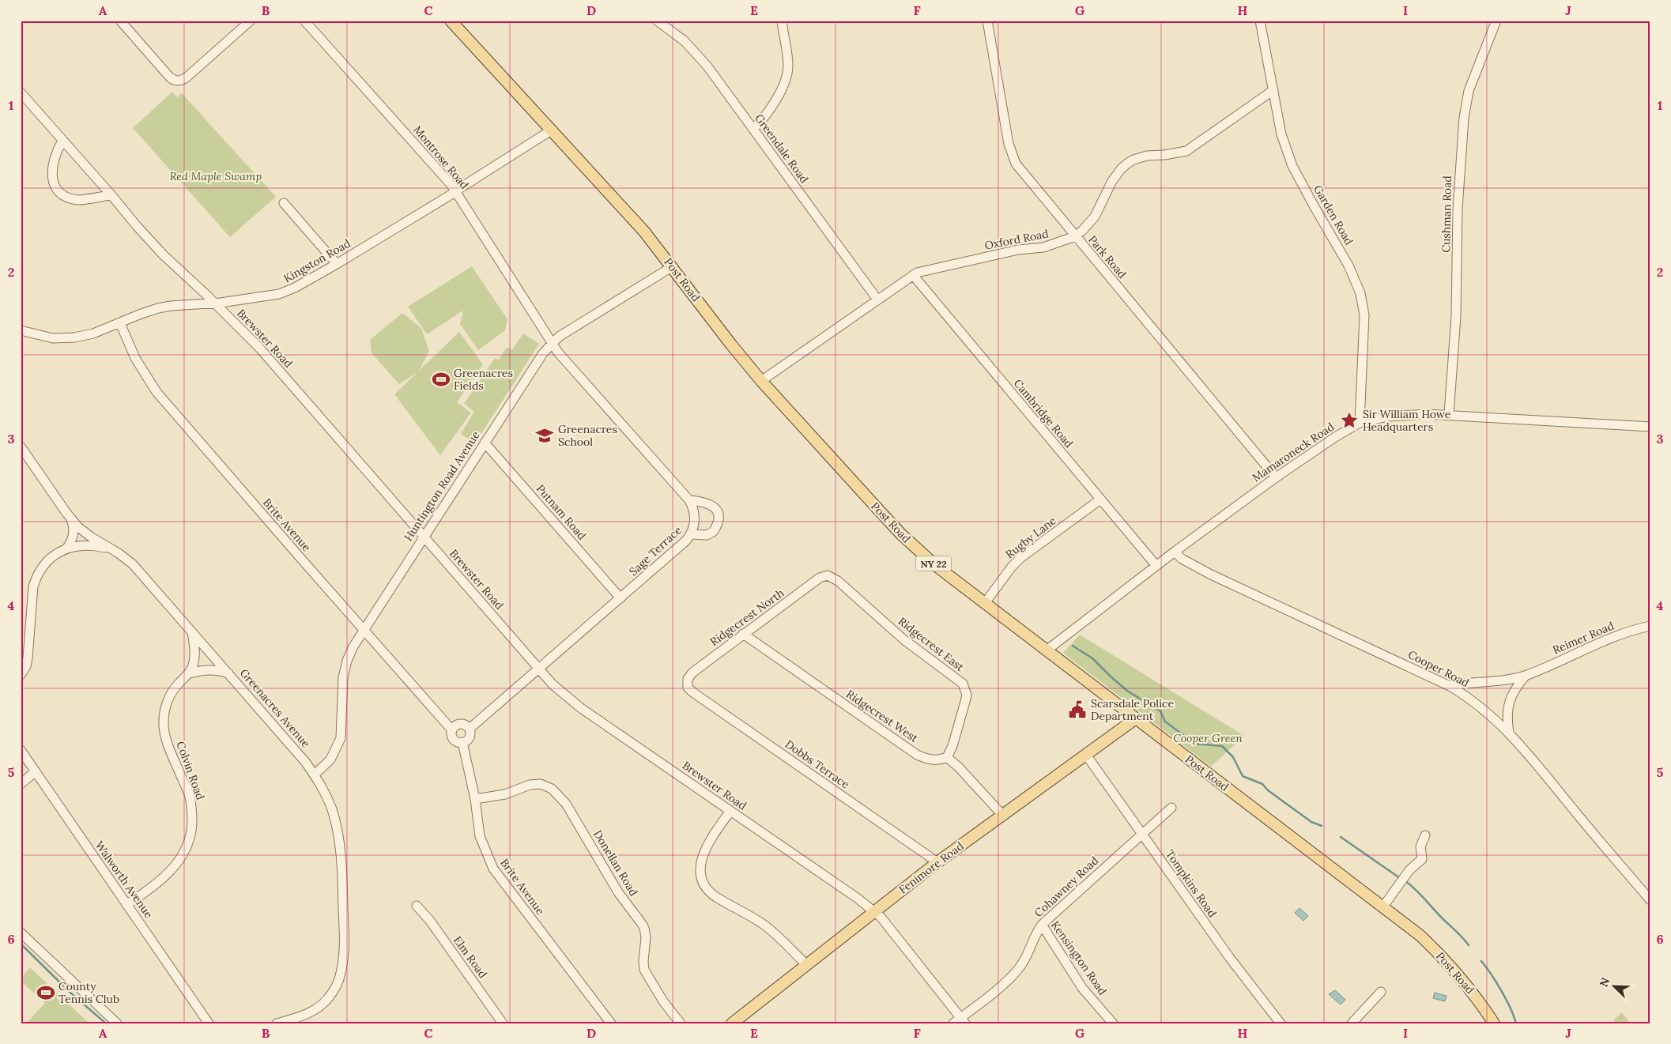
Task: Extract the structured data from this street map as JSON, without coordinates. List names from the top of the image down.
{
  "streets": {
    "main road": ["Post Road", "NY 22", "Fenimore Road"],
    "street": [
      "Greendale Road",
      "Montrose Road",
      "Cushman Road",
      "Garden Road",
      "Oxford Road",
      "Park Road",
      "Kingston Road",
      "Brewster Road",
      "Cambridge Road",
      "Mamaroneck Road",
      "Huntington Road Avenue",
      "Putnam Road",
      "Brite Avenue",
      "Rugby Lane",
      "Sage Terrace",
      "Ridgecrest North",
      "Reimer Road",
      "Ridgecrest East",
      "Cooper Road",
      "Greenacres Avenue",
      "Ridgecrest West",
      "Dobbs Terrace",
      "Colvin Road",
      "Donellan Road",
      "Walworth Avenue",
      "Tompkins Road",
      "Cohawney Road",
      "Elm Road",
      "Kensington Road"
    ]
  },
  "crossings": [
    ["Greendale Road", "Oxford Road"],
    ["Montrose Road", "Kingston Road"],
    ["Montrose Road", "Huntington Road Avenue"],
    ["Montrose Road", "Sage Terrace"],
    ["Cushman Road", "Mamaroneck Road"],
    ["Garden Road", "Oxford Road"],
    ["Garden Road", "Mamaroneck Road"],
    ["Oxford Road", "Park Road"],
    ["Oxford Road", "Post Road"],
    ["Oxford Road", "Cambridge Road"],
    ["Park Road", "Mamaroneck Road"],
    ["Kingston Road", "Post Road"],
    ["Kingston Road", "Brewster Road"],
    ["Kingston Road", "Brite Avenue"],
    ["Post Road", "Mamaroneck Road"],
    ["Post Road", "Huntington Road Avenue"],
    ["Post Road", "Rugby Lane"],
    ["Post Road", "Fenimore Road"],
    ["Brewster Road", "Huntington Road Avenue"],
    ["Brewster Road", "Sage Terrace"],
    ["Brewster Road", "Fenimore Road"],
    ["Brewster Road", "Cohawney Road"],
    ["Cambridge Road", "Mamaroneck Road"],
    ["Cambridge Road", "Rugby Lane"],
    ["Mamaroneck Road", "Cooper Road"],
    ["Huntington Road Avenue", "Putnam Road"],
    ["Huntington Road Avenue", "Brite Avenue"],
    ["Huntington Road Avenue", "Sage Terrace"],
    ["Huntington Road Avenue", "Greenacres Avenue"],
    ["Putnam Road", "Sage Terrace"],
    ["Brite Avenue", "Sage Terrace"],
    ["Brite Avenue", "Donellan Road"],
    ["Ridgecrest North", "Ridgecrest East"],
    ["Ridgecrest North", "Ridgecrest West"],
    ["Ridgecrest North", "Dobbs Terrace"],
    ["Reimer Road", "Cooper Road"],
    ["Ridgecrest East", "Ridgecrest West"],
    ["Greenacres Avenue", "Colvin Road"],
    ["Dobbs Terrace", "Fenimore Road"],
    ["Colvin Road", "Walworth Avenue"],
    ["Fenimore Road", "Tompkins Road"],
    ["Tompkins Road", "Cohawney Road"],
    ["Cohawney Road", "Kensington Road"]
  ],
  "parks": ["Red Maple Swamp", "Cooper Green"],
  "places": {
    "sports": ["Greenacres Fields", "County Tennis Club"],
    "place": ["Sir William Howe Headquarters"],
    "school or university": ["Greenacres School"],
    "public building": ["Scarsdale Police Department"]
  },
  "north": "top left",
  "grid": {
    "columns": [
      "A",
      "B",
      "C",
      "D",
      "E",
      "F",
      "G",
      "H",
      "I",
      "J"
    ],
    "rows": [
      "1",
      "2",
      "3",
      "4",
      "5",
      "6"
    ]
  }
}
